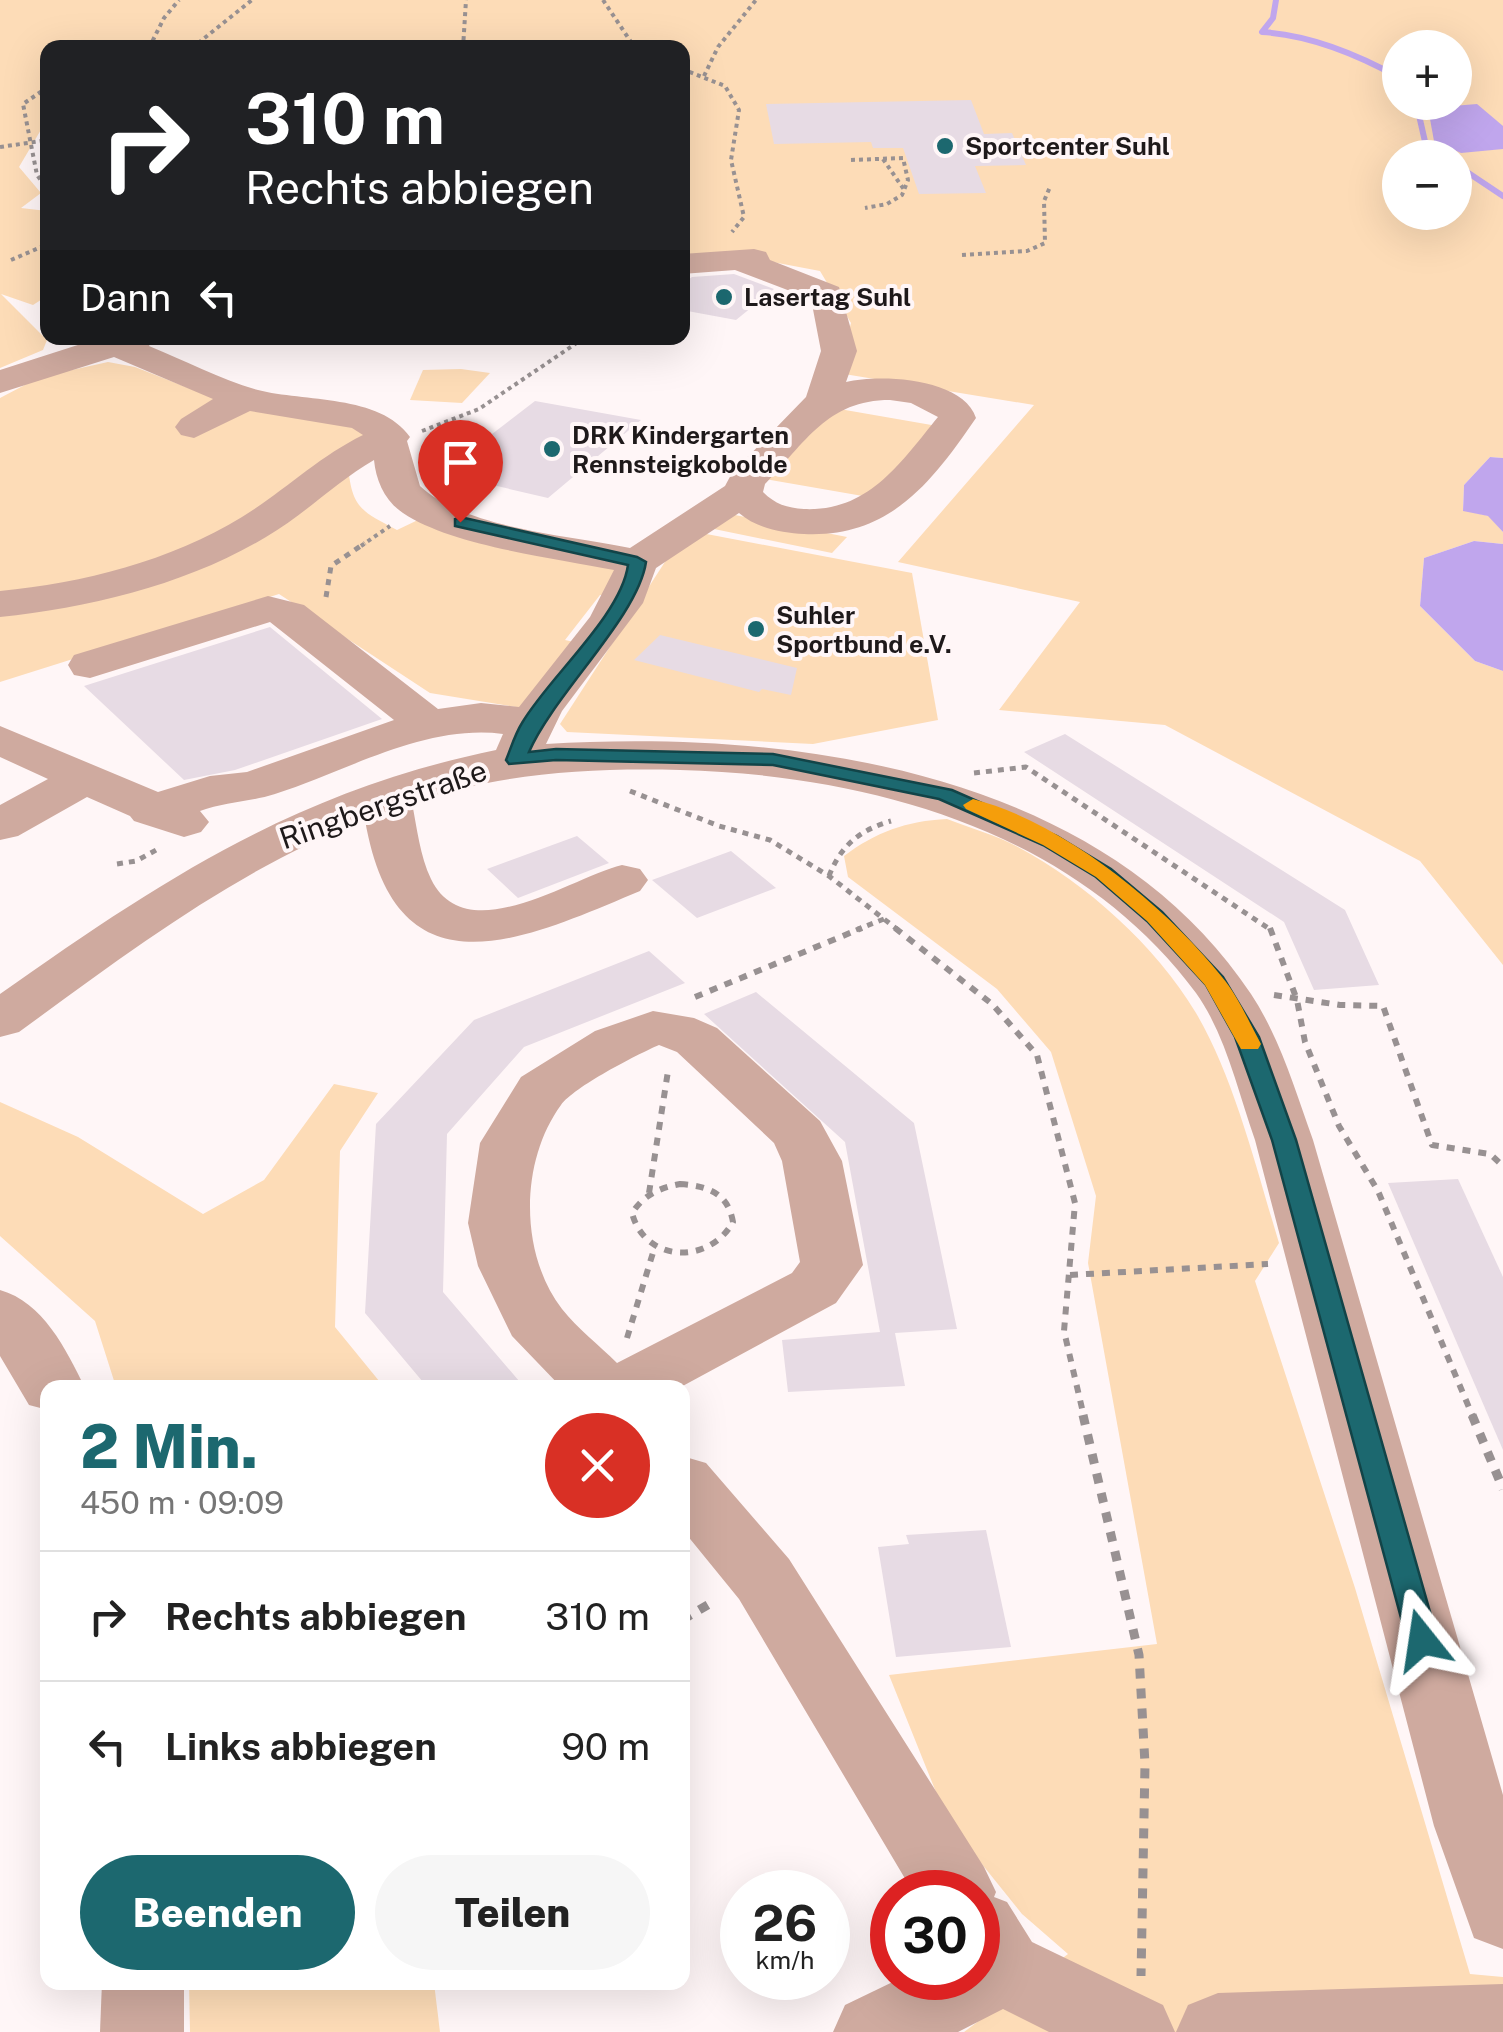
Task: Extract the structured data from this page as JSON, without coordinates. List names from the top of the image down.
{
  "streets": {
    "street": ["Ringbergstraße"]
  },
  "places": [
    "Sportcenter Suhl",
    "Lasertag Suhl",
    "DRK Kindergarten Rennsteigkobolde",
    "Suhler Sportbund e.V."
  ],
  "page": {
    "map_buttons": ["+", "−"],
    "turn": ["310 m", "Rechts abbiegen"],
    "then": "Dann",
    "heading": ["2 Min.", "450 m · 09:09"],
    "list": [
      {
        "name": "Rechts abbiegen",
        "value": "310 m"
      },
      {
        "name": "Links abbiegen",
        "value": "90 m"
      }
    ],
    "buttons": ["Beenden", "Teilen"],
    "speed": "26 km/h",
    "limit": "30"
  }
}
